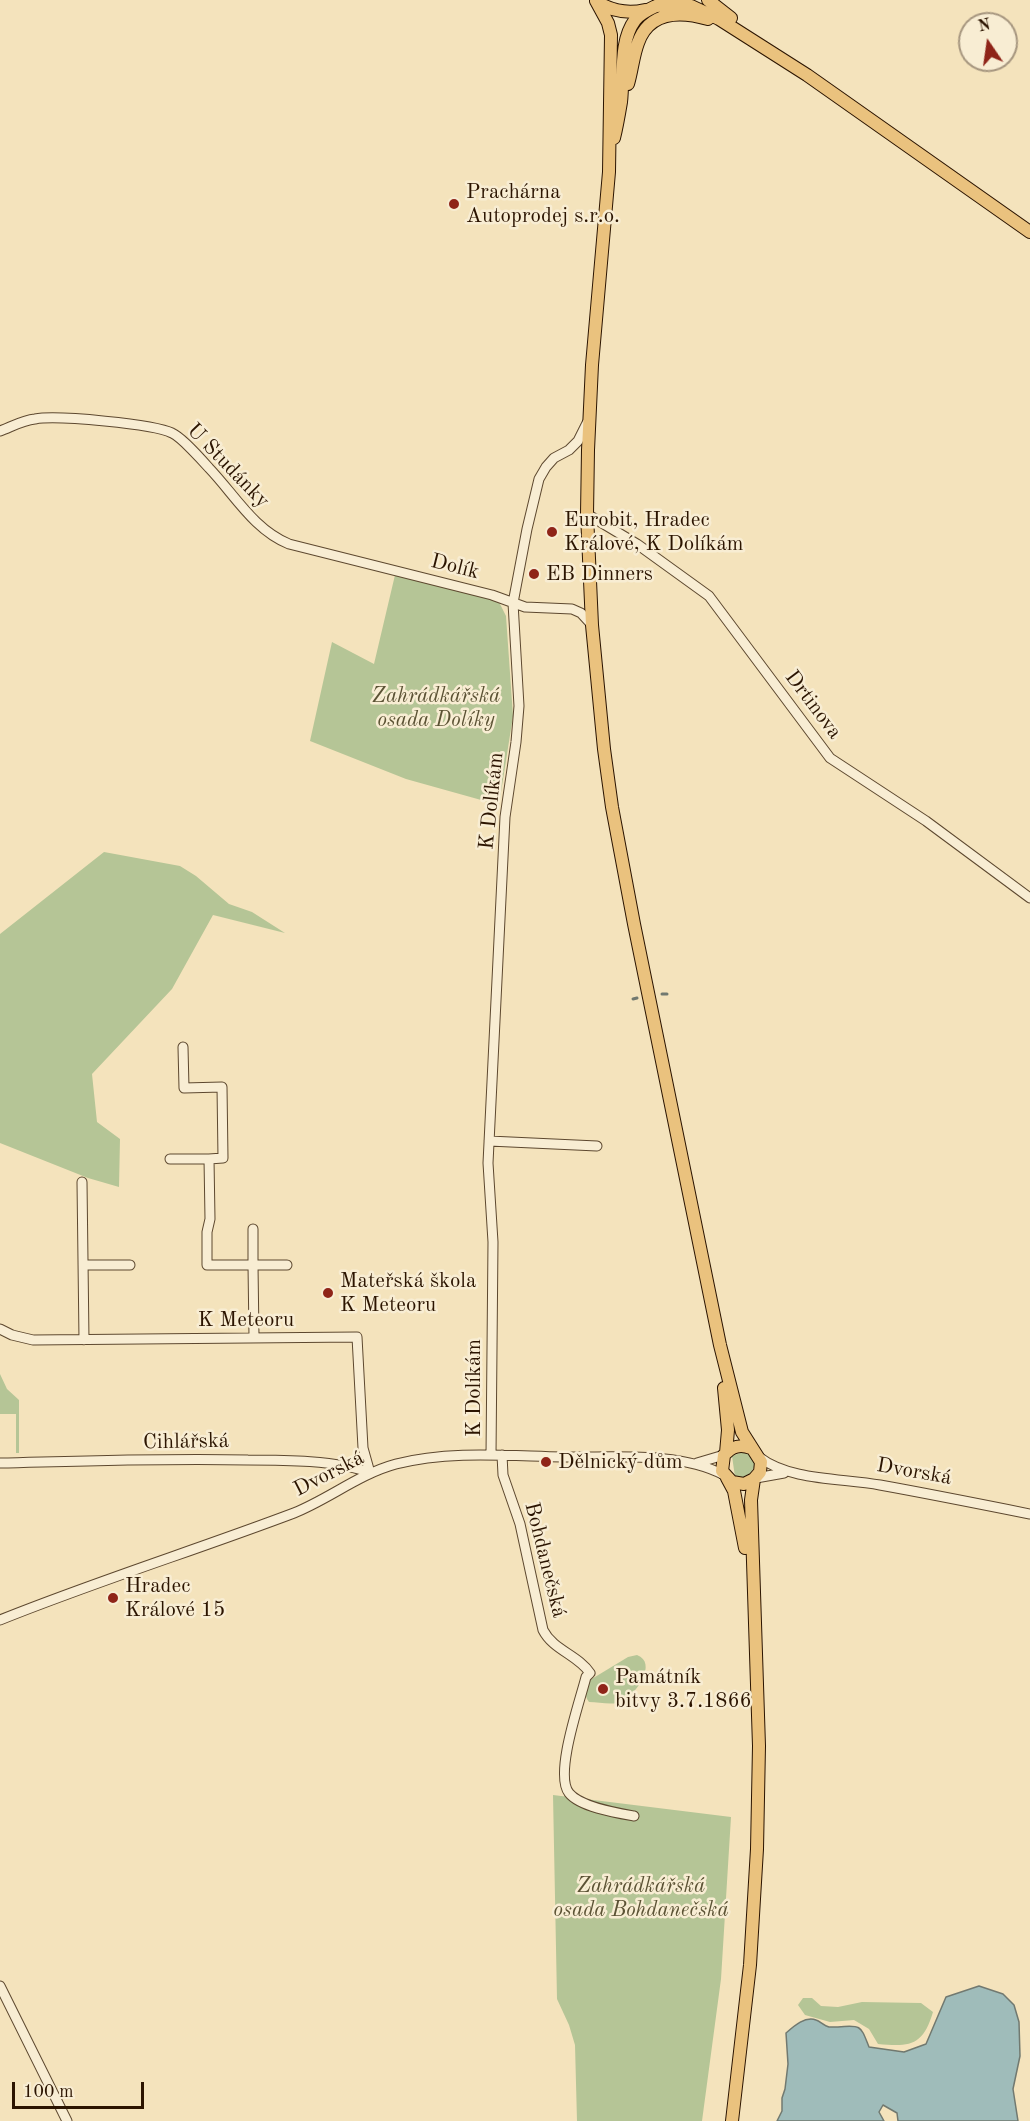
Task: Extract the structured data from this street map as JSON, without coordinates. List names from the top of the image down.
{
  "streets": {
    "main road": ["Dvorská"],
    "street": [
      "U Studánky",
      "Dolík",
      "Drtinova",
      "K Dolíkám",
      "K Meteoru",
      "Cihlářská",
      "Bohdanečská"
    ]
  },
  "crossings": [
    ["U Studánky", "Dolík"],
    ["Dolík", "K Dolíkám"],
    ["K Dolíkám", "Dvorská"],
    ["K Meteoru", "Cihlářská"],
    ["K Meteoru", "Dvorská"],
    ["Cihlářská", "Dvorská"],
    ["Dvorská", "Bohdanečská"]
  ],
  "parks": ["Zahrádkářská osada Dolíky", "Zahrádkářská osada Bohdanečská"],
  "places": [
    "Prachárna Autoprodej s.r.o.",
    "Eurobit, Hradec Králové, K Dolíkám",
    "EB Dinners",
    "Mateřská škola K Meteoru",
    "Dělnický dům",
    "Hradec Králové 15",
    "Památník bitvy 3.7.1866"
  ],
  "scale_bar": "100 m",
  "north": "top"
}
